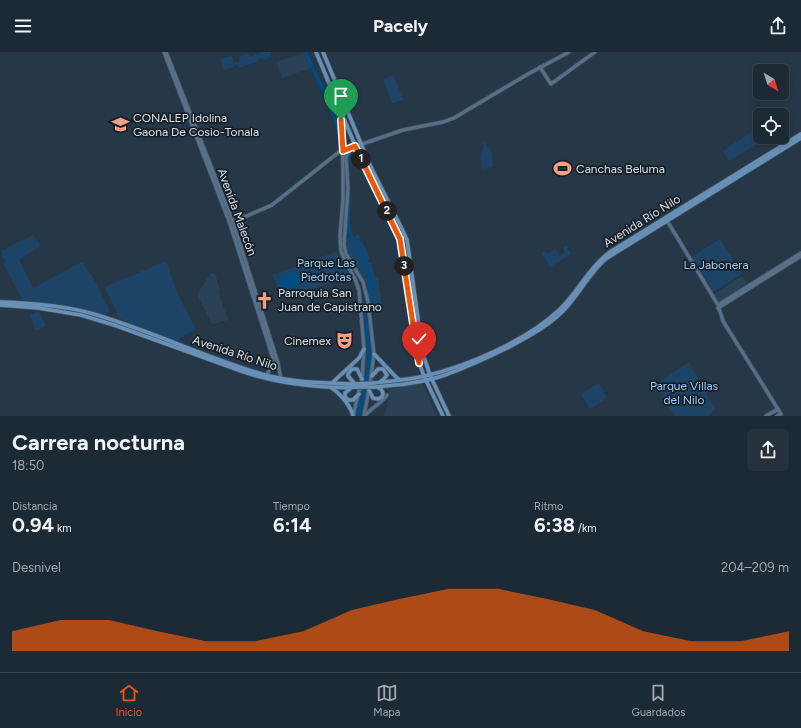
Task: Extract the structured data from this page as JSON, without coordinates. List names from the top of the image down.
{
  "streets": {
    "main road": ["Avenida Río Nilo"],
    "street": ["Avenida Malecón"]
  },
  "crossings": [
    ["Avenida Malecón", "Avenida Río Nilo"]
  ],
  "parks": ["Parque Las Piedrotas", "La Jabonera", "Parque Villas del Nilo"],
  "places": {
    "school or university": ["CONALEP Idolina Gaona De Cosio-Tonala"],
    "sports": ["Canchas Beluma"],
    "church": ["Parroquia San Juan de Capistrano"],
    "theatre": ["Cinemex"]
  },
  "north": "bottom right",
  "page": {
    "header": "Pacely",
    "pins": ["1", "2", "3"],
    "heading": ["Carrera nocturna", "18:50"],
    "stats": [
      ["Distancia", "0.94 km"],
      ["Tiempo", "6:14"],
      ["Ritmo", "6:38 /km"]
    ],
    "chart": ["Desnivel", "204–209 m"],
    "tabs": ["Inicio", "Mapa", "Guardados"]
  }
}
